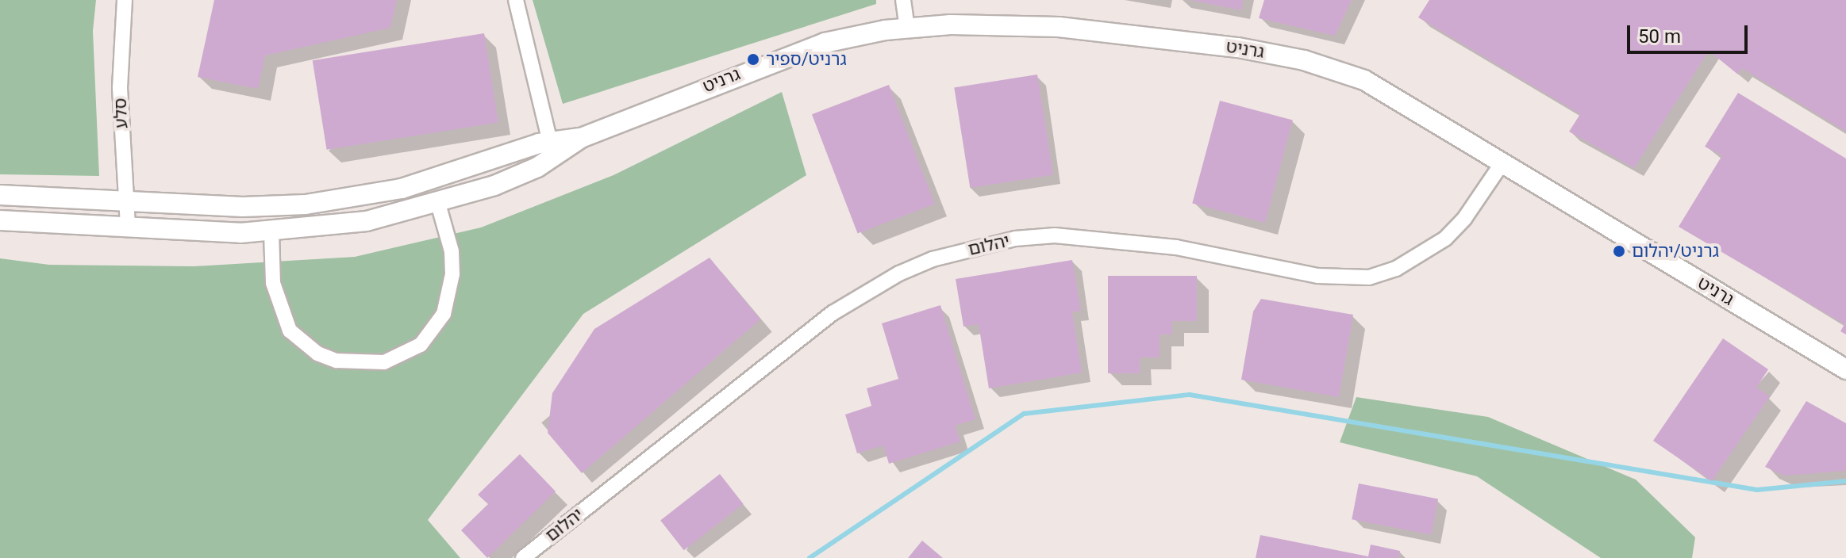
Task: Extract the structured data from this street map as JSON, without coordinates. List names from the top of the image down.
{
  "streets": {
    "street": ["גרניט", "סלע", "יהלום"]
  },
  "crossings": [
    ["גרניט", "יהלום"]
  ],
  "places": ["גרניט/ספיר", "גרניט/יהלום"],
  "scale_bar": "50 m"
}
